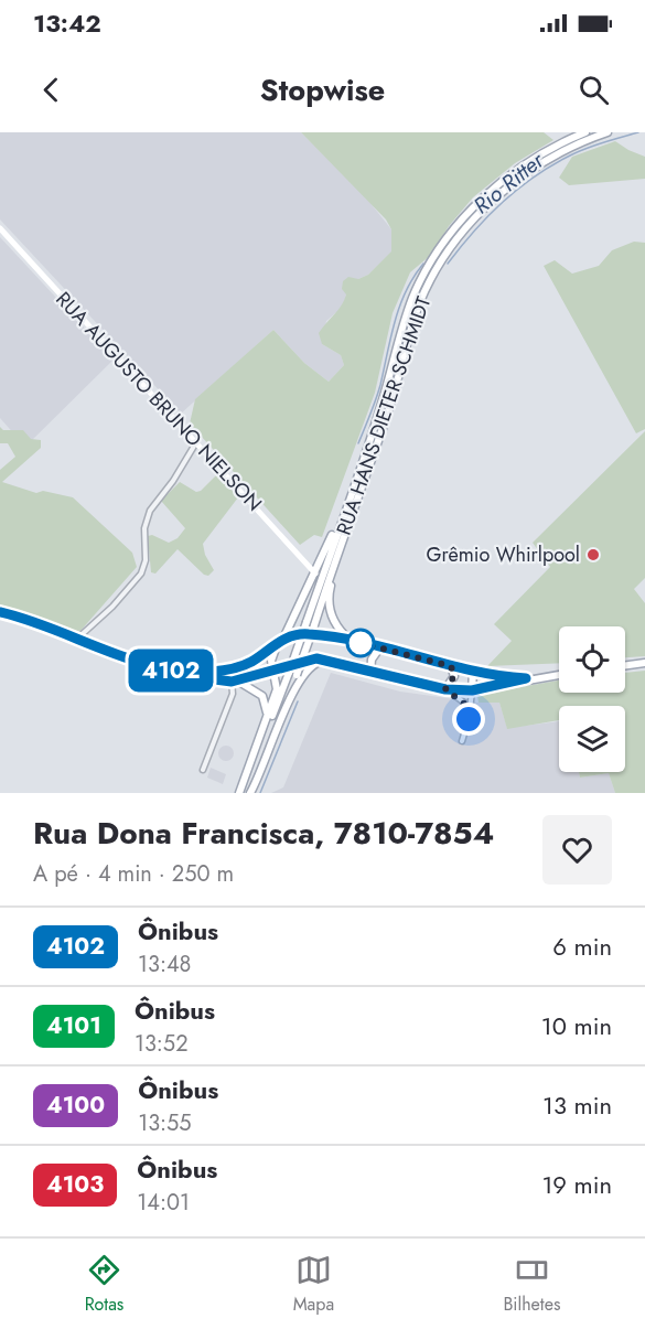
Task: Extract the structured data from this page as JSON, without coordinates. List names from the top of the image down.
{
  "streets": {
    "main road": ["RUA AUGUSTO BRUNO NIELSON", "RUA HANS DIETER SCHMIDT"]
  },
  "water": ["Rio Ritter"],
  "places": ["Grêmio Whirlpool"],
  "lines": ["bus line 4102"],
  "page": {
    "status": "13:42",
    "header": "Stopwise",
    "on_map": "4102",
    "heading": ["Rua Dona Francisca, 7810-7854", "A pé · 4 min · 250 m"],
    "list": [
      {
        "mark": "4102",
        "name": "Ônibus",
        "note": "13:48",
        "value": "6 min"
      },
      {
        "mark": "4101",
        "name": "Ônibus",
        "note": "13:52",
        "value": "10 min"
      },
      {
        "mark": "4100",
        "name": "Ônibus",
        "note": "13:55",
        "value": "13 min"
      },
      {
        "mark": "4103",
        "name": "Ônibus",
        "note": "14:01",
        "value": "19 min"
      }
    ],
    "tabs": ["Rotas", "Mapa", "Bilhetes"]
  }
}
